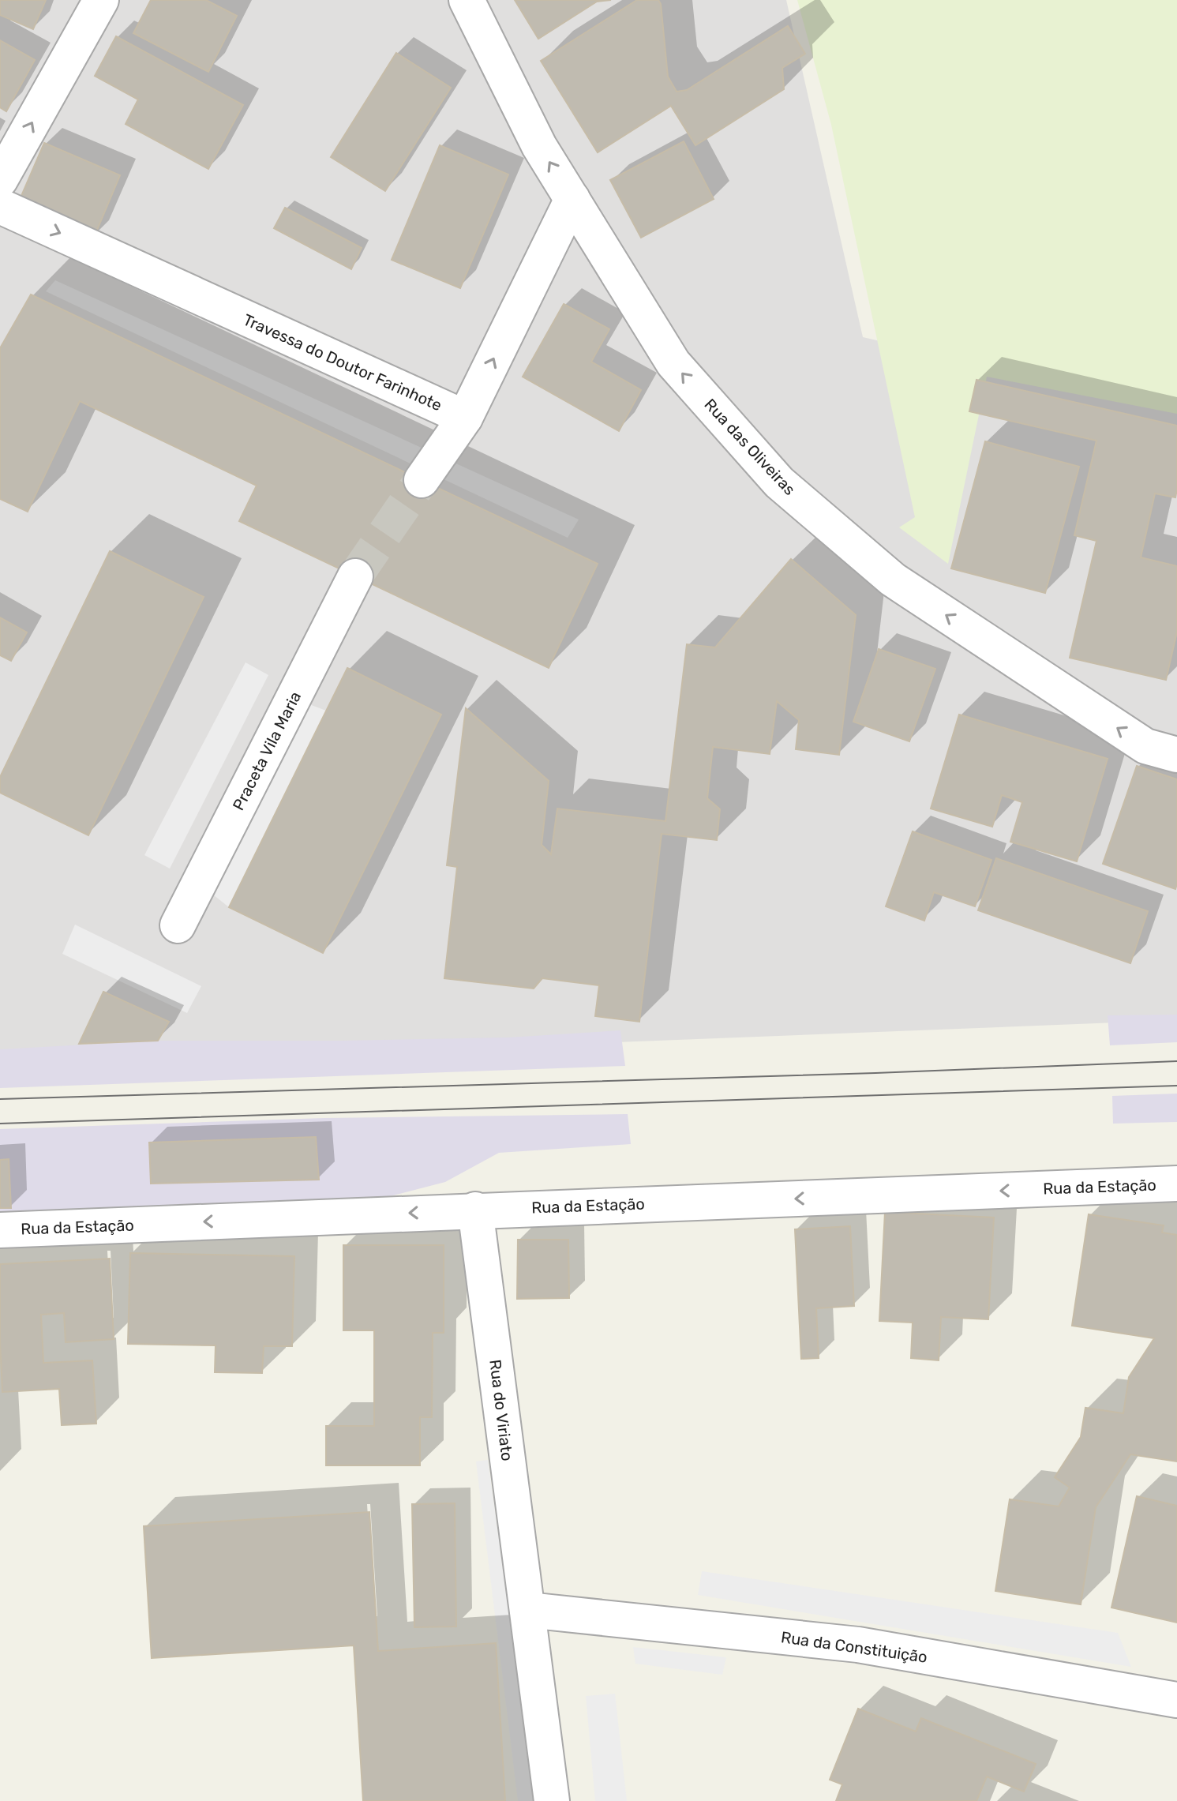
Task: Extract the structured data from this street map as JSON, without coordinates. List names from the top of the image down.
{
  "streets": {
    "street": [
      "Travessa do Doutor Farinhote",
      "Rua das Oliveiras",
      "Praceta Vila Maria",
      "Rua da Estação",
      "Rua do Viriato",
      "Rua da Constituição"
    ]
  },
  "crossings": [
    ["Rua da Estação", "Rua do Viriato"],
    ["Rua do Viriato", "Rua da Constituição"]
  ],
  "one_way": ["Travessa do Doutor Farinhote", "Rua das Oliveiras", "Rua da Estação"]
}
